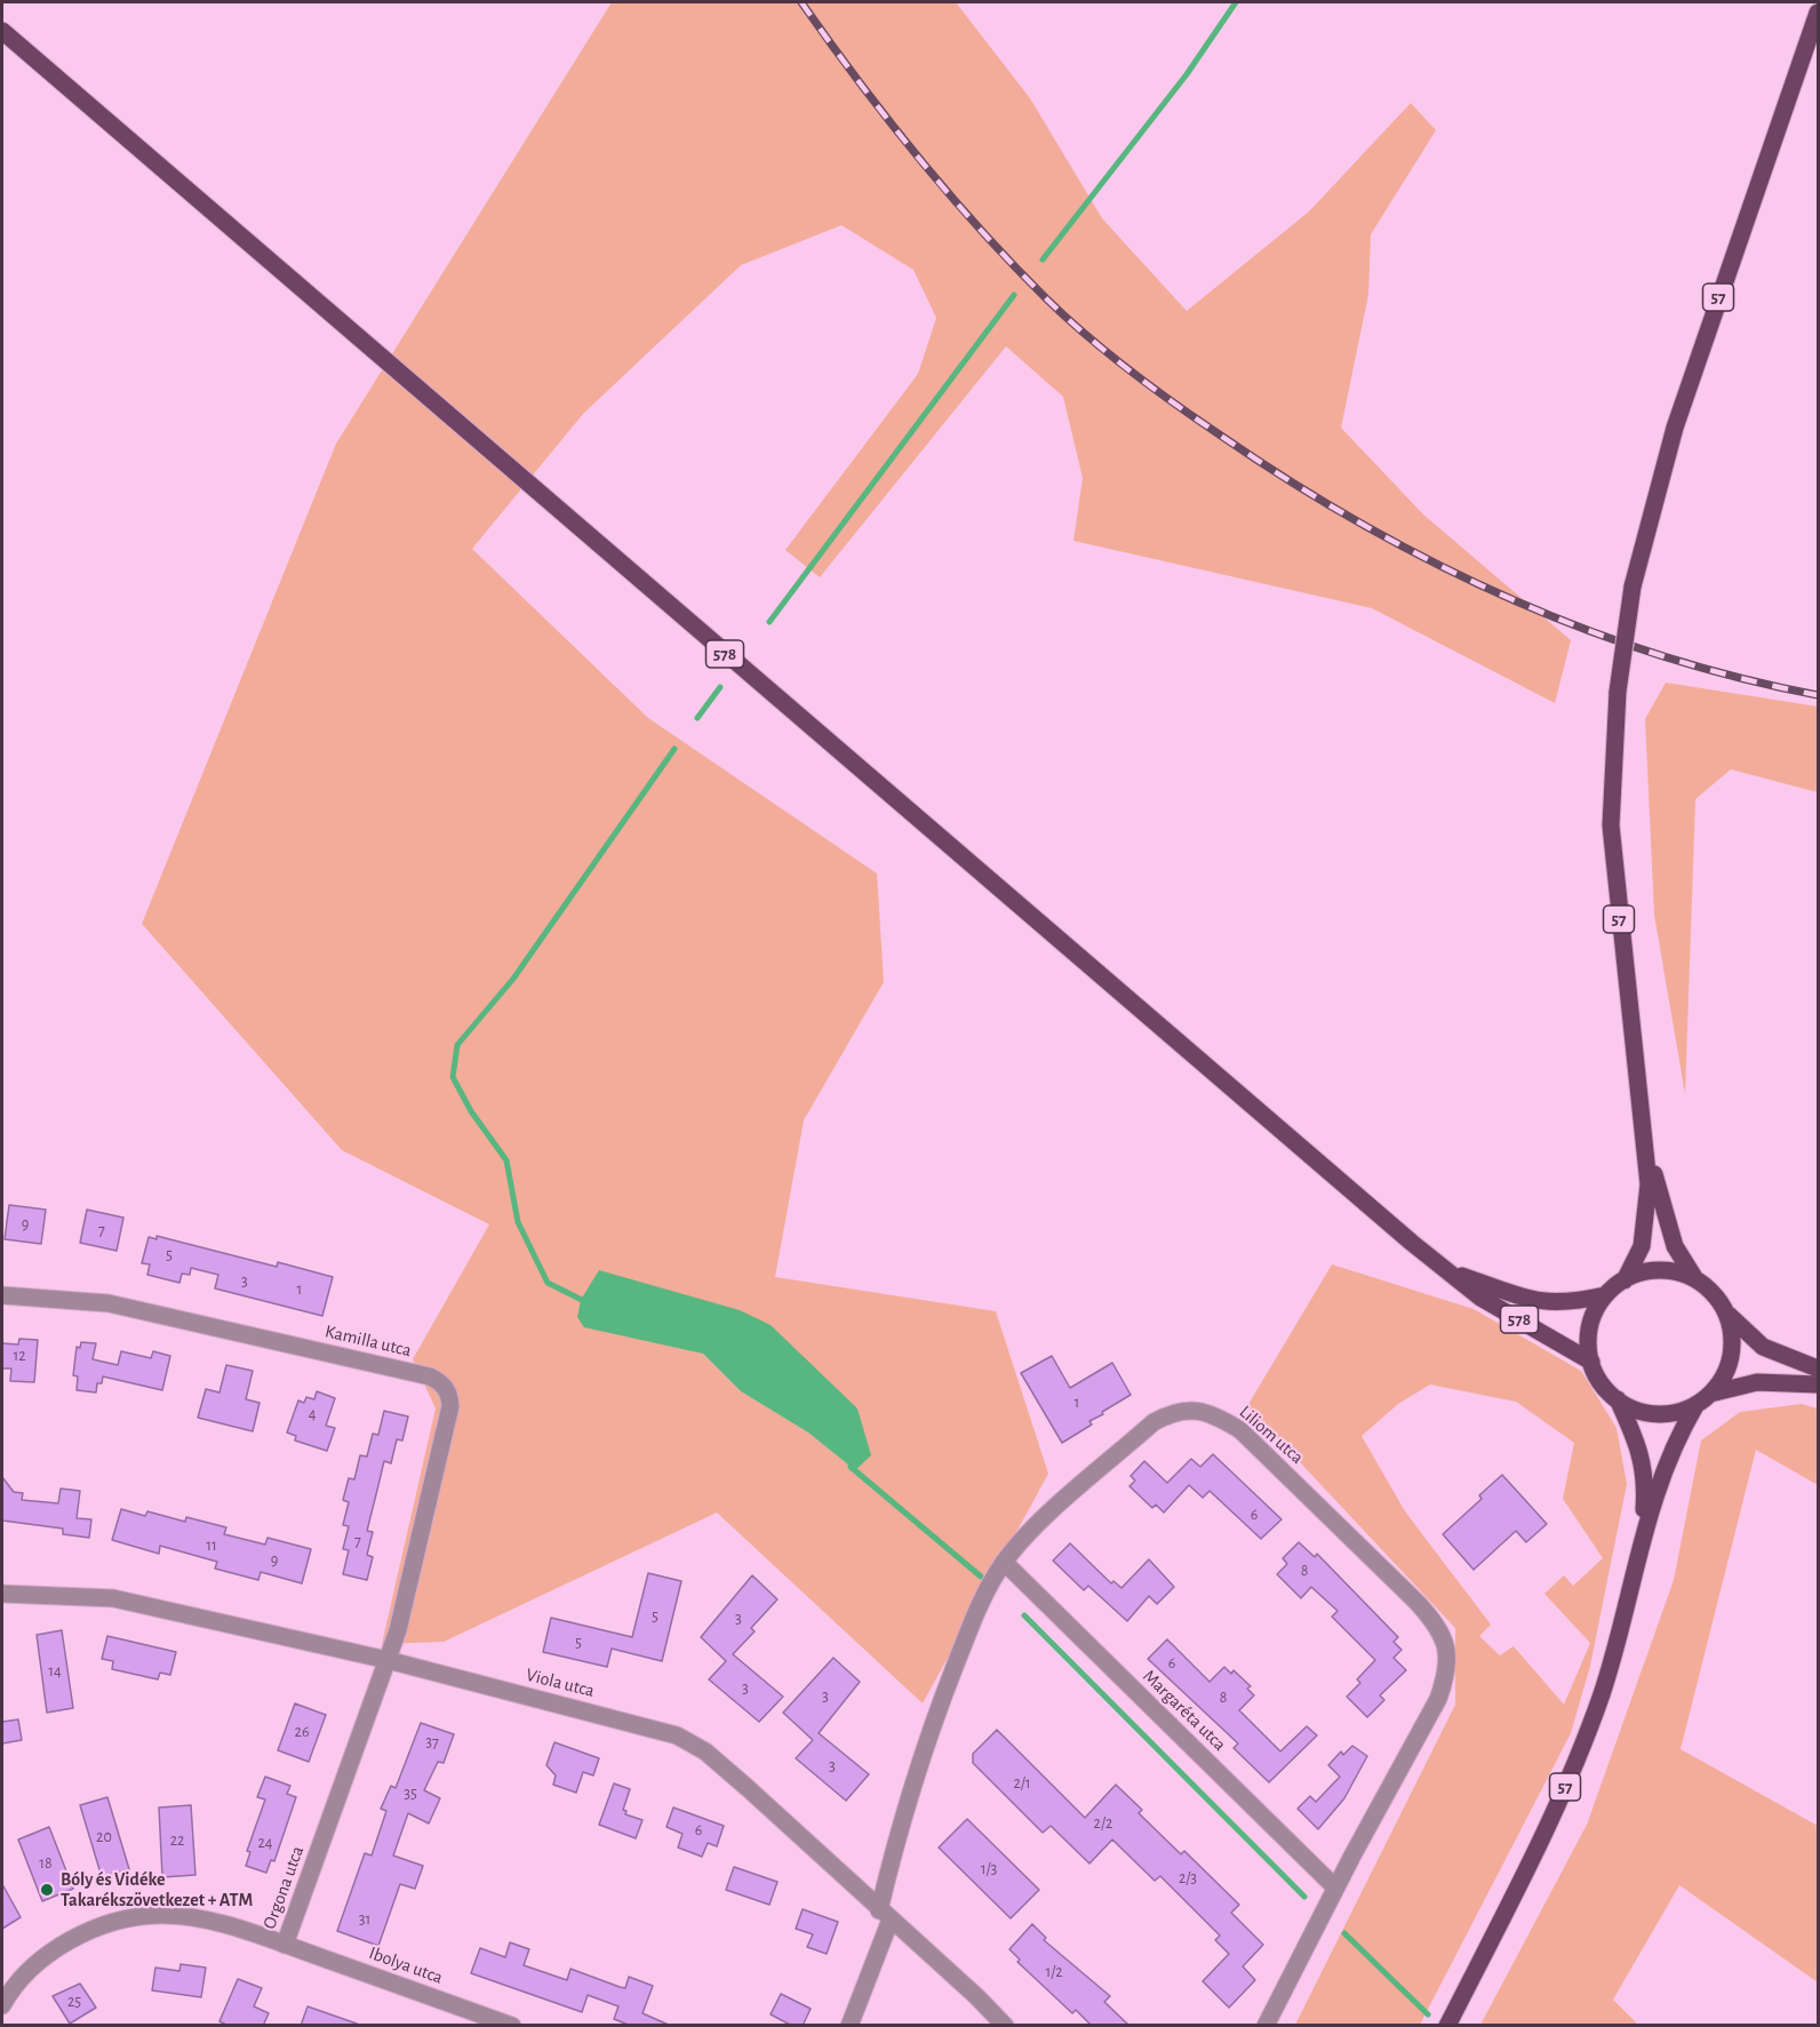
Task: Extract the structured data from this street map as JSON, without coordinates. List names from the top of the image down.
{
  "streets": {
    "main road": ["57", "578"],
    "street": [
      "Kamilla utca",
      "Liliom utca",
      "Viola utca",
      "Margaréta utca",
      "Orgona utca",
      "Ibolya utca"
    ]
  },
  "crossings": [
    ["57", "578"],
    ["Kamilla utca", "Viola utca"],
    ["Kamilla utca", "Orgona utca"],
    ["Liliom utca", "Viola utca"],
    ["Liliom utca", "Margaréta utca"],
    ["Viola utca", "Orgona utca"],
    ["Orgona utca", "Ibolya utca"]
  ],
  "places": ["Bóly és Vidéke Takarékszövetkezet + ATM"],
  "house_numbers": [
    "9",
    "7",
    "5",
    "3",
    "1",
    "12",
    "1",
    "4",
    "6",
    "7",
    "11",
    "9",
    "8",
    "5",
    "3",
    "5",
    "6",
    "14",
    "3",
    "3",
    "8",
    "26",
    "37",
    "3",
    "2/1",
    "35",
    "2/2",
    "6",
    "20",
    "22",
    "24",
    "18",
    "1/3",
    "2/3",
    "31",
    "1/2",
    "25"
  ]
}
